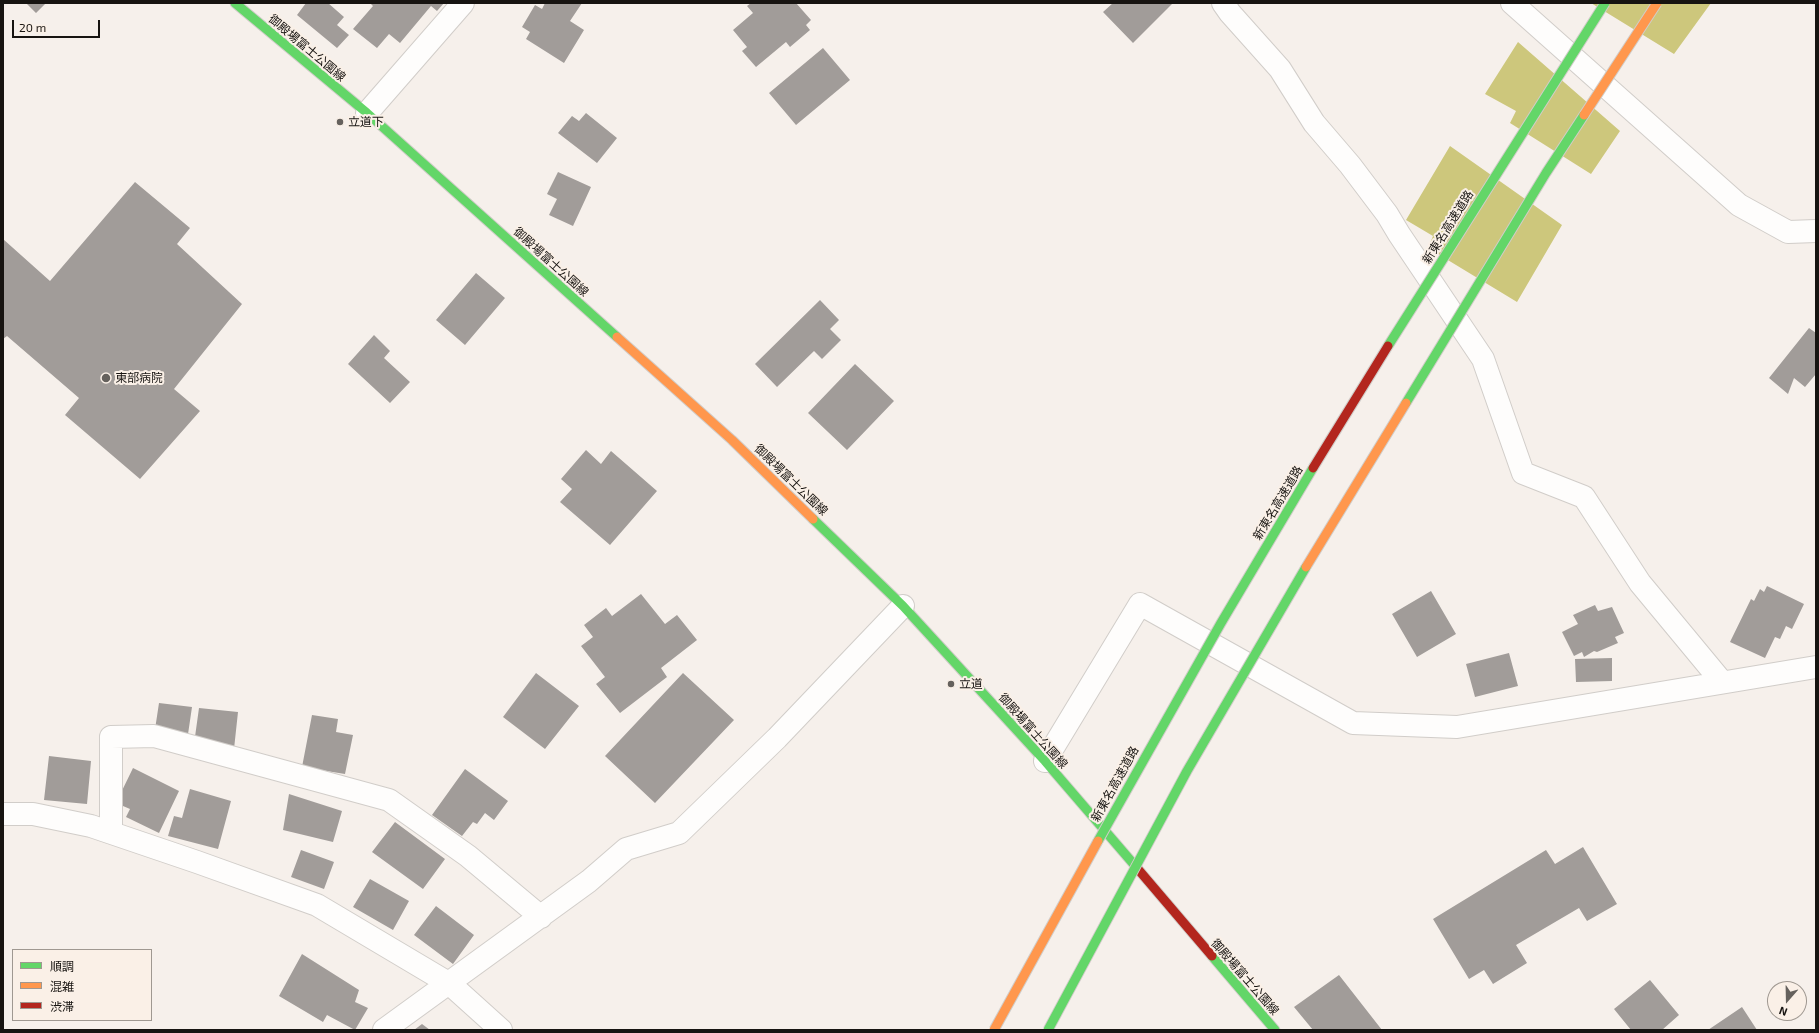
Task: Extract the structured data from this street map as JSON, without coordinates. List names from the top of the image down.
{
  "streets": {
    "main road": ["御殿場富士公園線", "新東名高速道路"]
  },
  "places": ["立道下", "東部病院", "立道"],
  "legend": ["順調", "混雑", "渋滞"],
  "scale_bar": "20 m",
  "north": "bottom"
}
